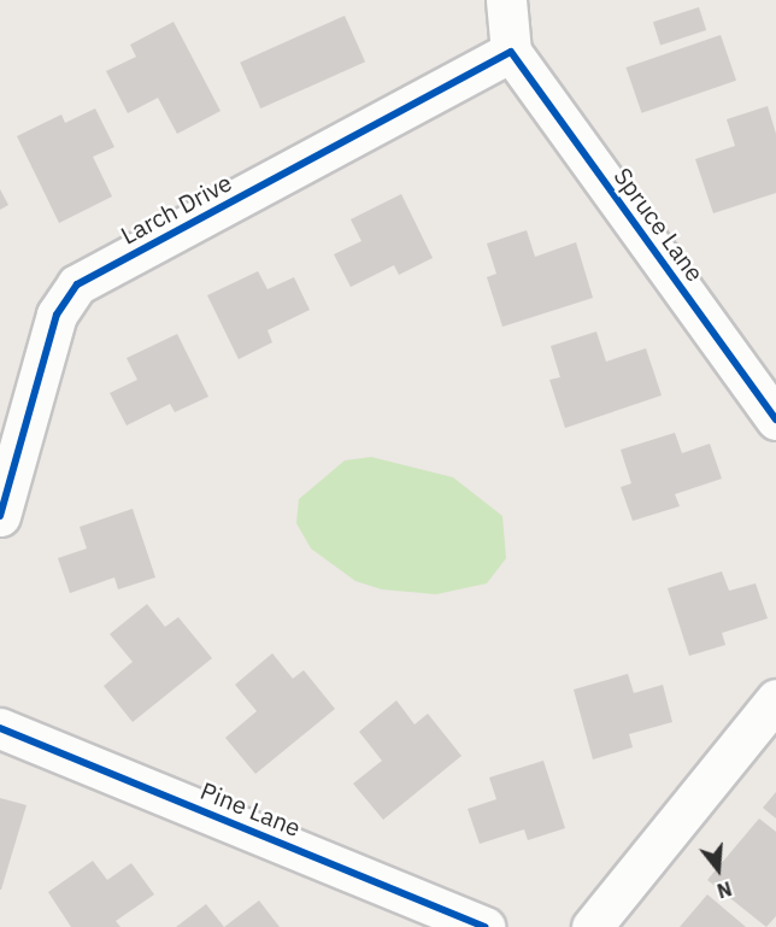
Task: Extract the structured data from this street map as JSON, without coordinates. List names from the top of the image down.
{
  "streets": {
    "street": ["Larch Drive", "Spruce Lane", "Pine Lane"]
  },
  "crossings": [
    ["Larch Drive", "Spruce Lane"]
  ],
  "north": "bottom"
}
